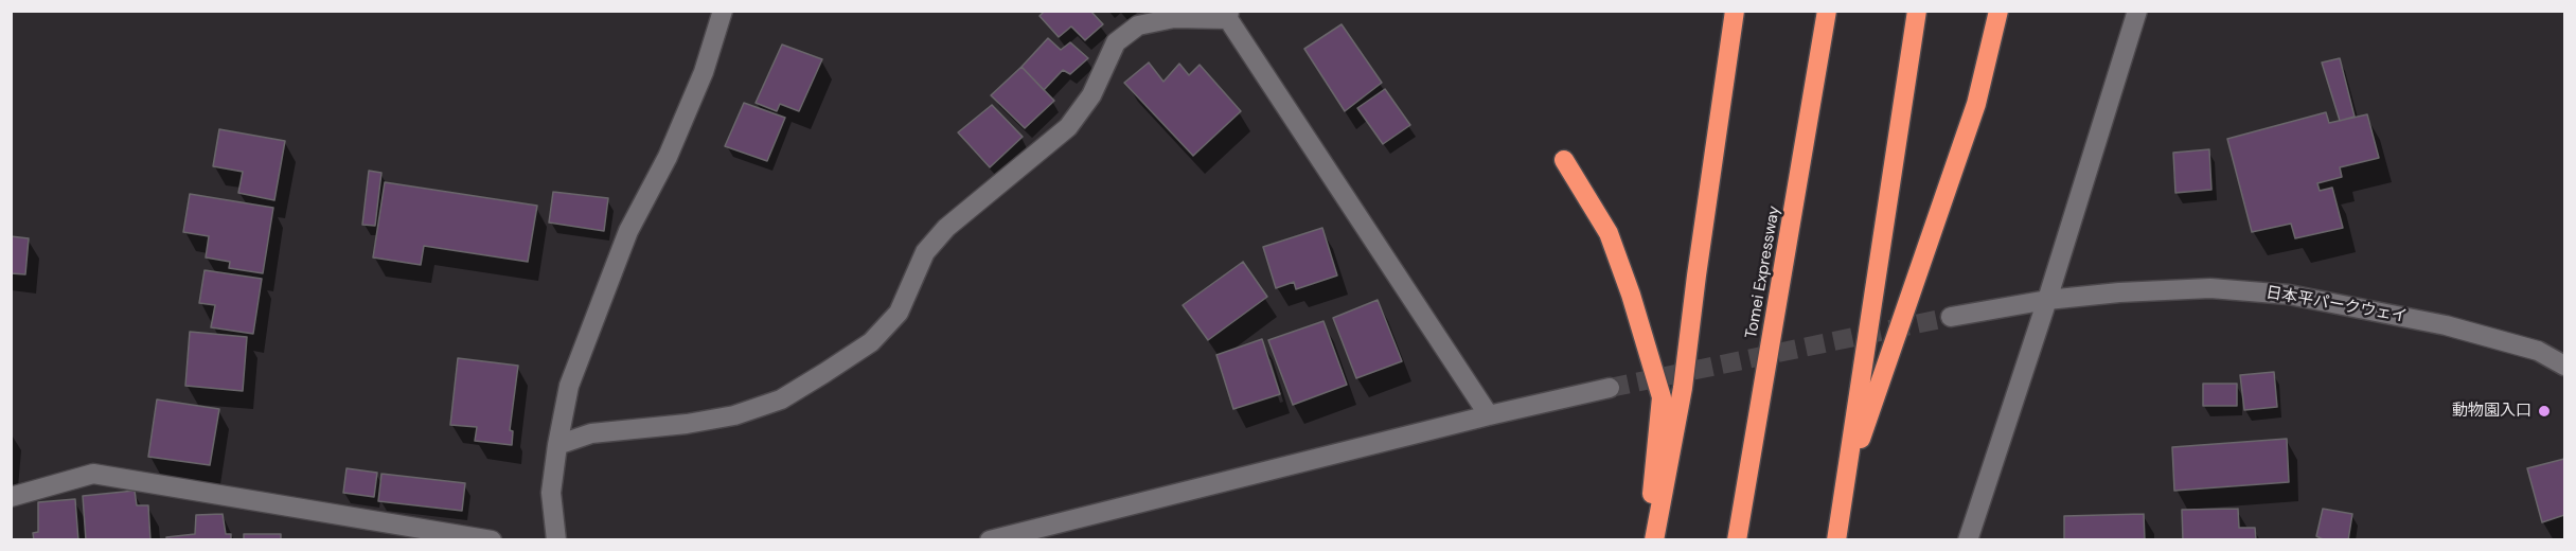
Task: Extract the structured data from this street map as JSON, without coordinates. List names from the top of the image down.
{
  "streets": {
    "highway": ["Tomei Expressway"],
    "street": ["日本平パークウェイ"]
  },
  "places": ["動物園入口"]
}
